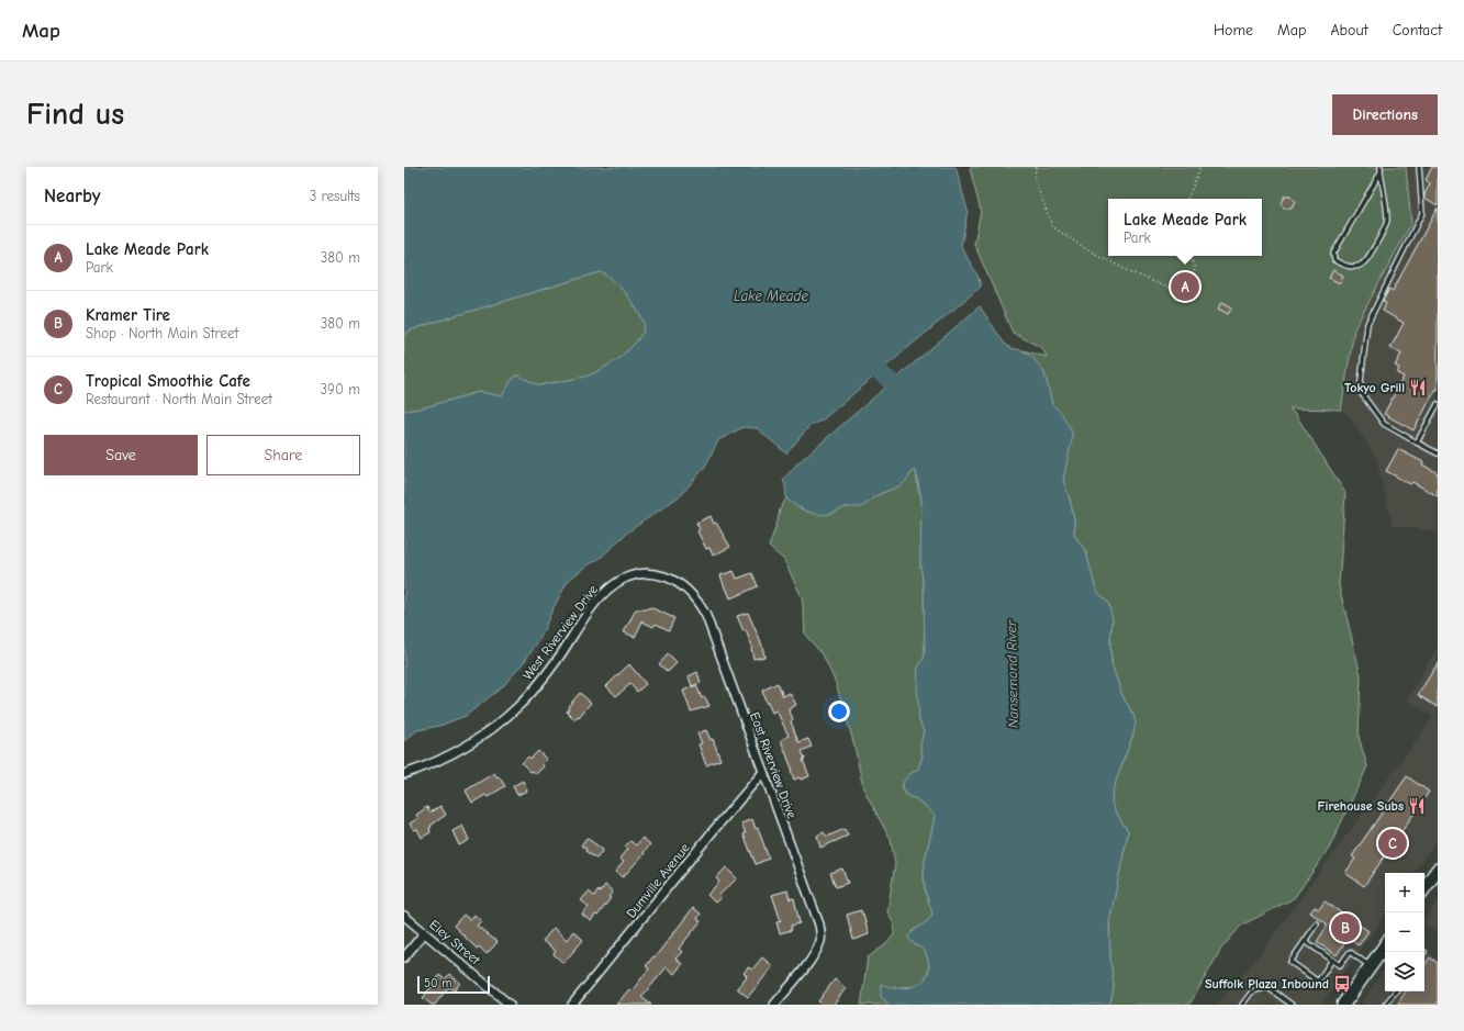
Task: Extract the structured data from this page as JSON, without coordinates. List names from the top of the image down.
{
  "streets": {
    "street": [
      "West Riverview Drive",
      "East Riverview Drive",
      "Dumville Avenue",
      "Eley Street"
    ]
  },
  "crossings": [
    ["West Riverview Drive", "East Riverview Drive"],
    ["East Riverview Drive", "Dumville Avenue"]
  ],
  "water": ["Lake Meade", "Nansemond River"],
  "places": {
    "restaurant": ["Tokyo Grill", "Firehouse Subs"],
    "bus stop": ["Suffolk Plaza Inbound"]
  },
  "scale_bar": "50 m",
  "page": {
    "header": "Map",
    "nav": [
      "Home",
      "Map",
      "About",
      "Contact"
    ],
    "buttons": [
      "Directions",
      ["Save", "Share"]
    ],
    "title": "Find us",
    "heading": ["Nearby", "3 results"],
    "popup": ["Lake Meade Park", "Park"],
    "list": [
      {
        "mark": "A",
        "name": "Lake Meade Park",
        "note": "Park",
        "value": "380 m"
      },
      {
        "mark": "B",
        "name": "Kramer Tire",
        "note": "Shop · North Main Street",
        "value": "380 m"
      },
      {
        "mark": "C",
        "name": "Tropical Smoothie Cafe",
        "note": "Restaurant · North Main Street",
        "value": "390 m"
      }
    ],
    "pins": ["A", "C", "B"],
    "map_buttons": ["+", "−"],
    "scale": "50 m"
  }
}
